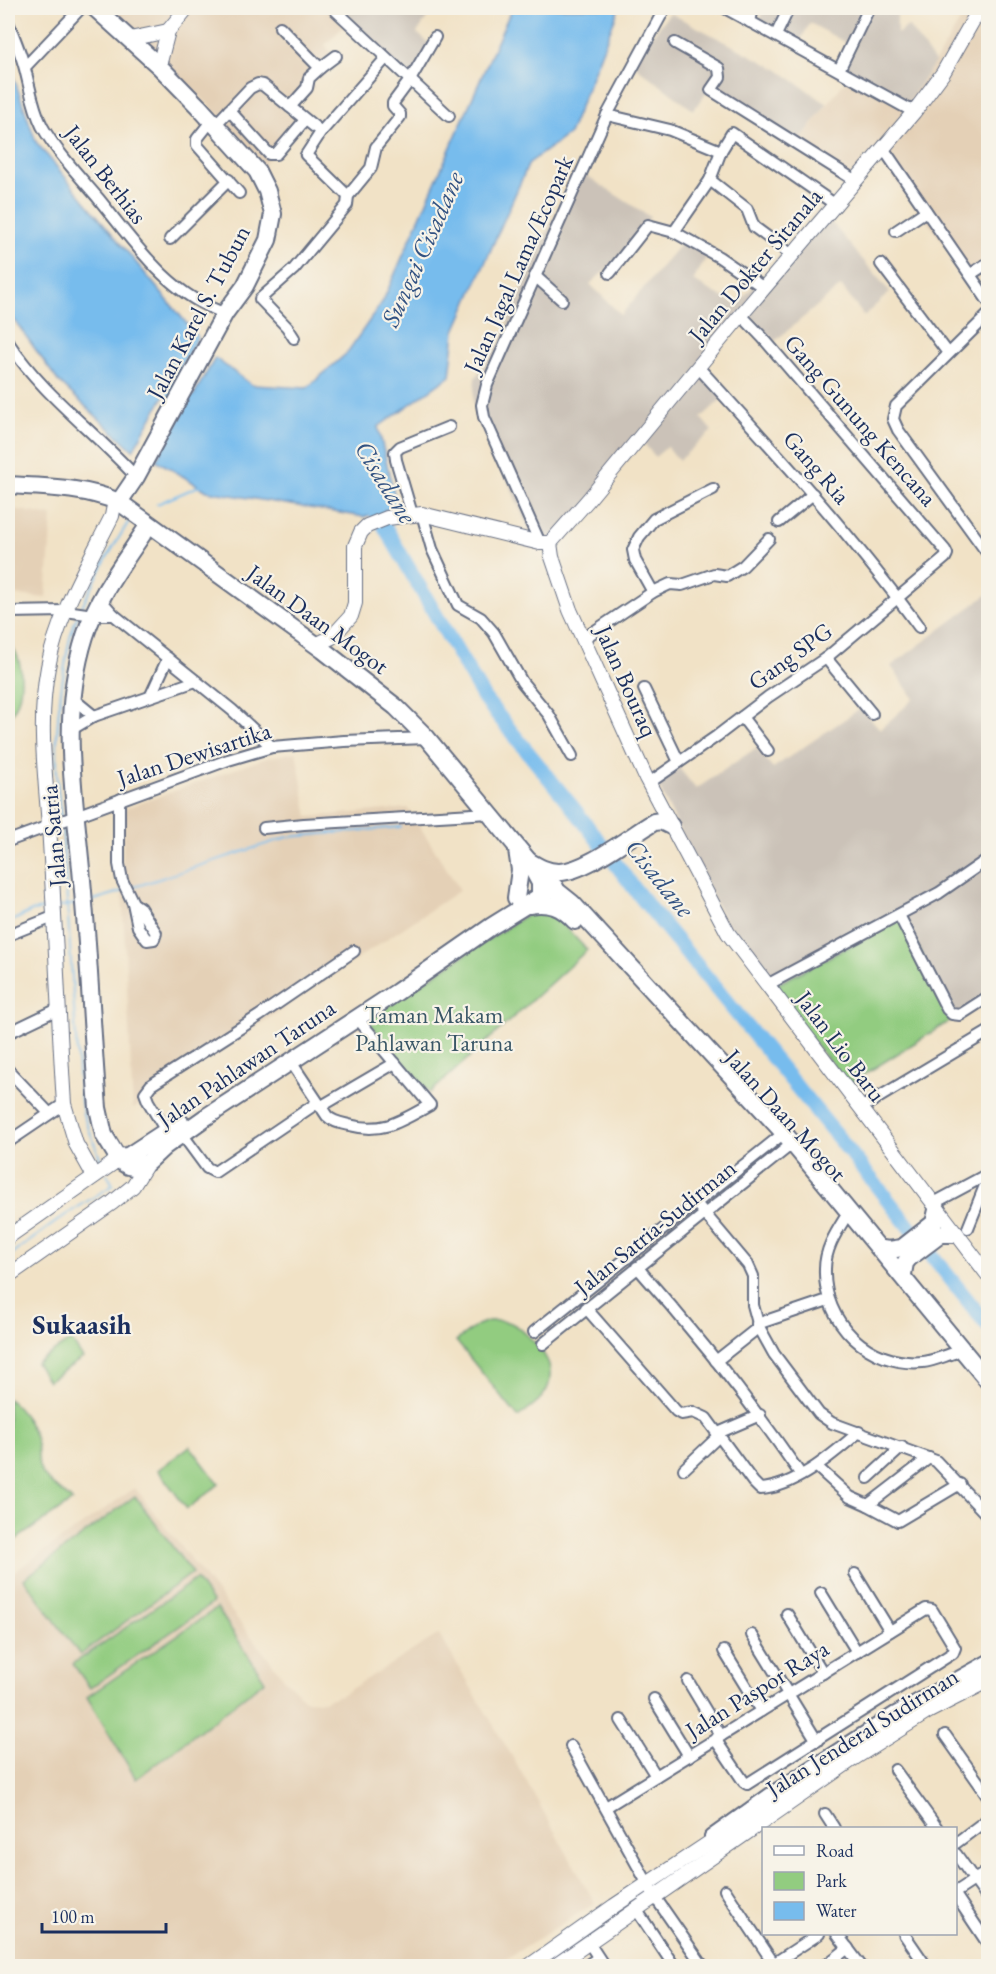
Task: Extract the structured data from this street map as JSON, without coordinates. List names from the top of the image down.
{
  "streets": {
    "highway": [
      "Jalan Karel S. Tubun",
      "Jalan Daan Mogot",
      "Jalan Satria",
      "Jalan Pahlawan Taruna"
    ],
    "main road": [
      "Jalan Dokter Sitanala",
      "Jalan Bouraq",
      "Jalan Lio Baru",
      "Jalan Jenderal Sudirman"
    ],
    "street": [
      "Jalan Berhias",
      "Jalan Jagal Lama/Ecopark",
      "Gang Gunung Kencana",
      "Gang Ria",
      "Gang SPG",
      "Jalan Dewisartika",
      "Jalan Satria-Sudirman",
      "Jalan Paspor Raya"
    ]
  },
  "crossings": [
    ["Jalan Berhias", "Jalan Karel S. Tubun"],
    ["Jalan Jagal Lama/Ecopark", "Jalan Dokter Sitanala"],
    ["Jalan Jagal Lama/Ecopark", "Jalan Bouraq"],
    ["Jalan Dokter Sitanala", "Gang Gunung Kencana"],
    ["Jalan Dokter Sitanala", "Gang Ria"],
    ["Jalan Dokter Sitanala", "Jalan Bouraq"],
    ["Jalan Karel S. Tubun", "Jalan Daan Mogot"],
    ["Gang Gunung Kencana", "Gang SPG"],
    ["Gang Ria", "Gang SPG"],
    ["Jalan Daan Mogot", "Jalan Dewisartika"],
    ["Jalan Daan Mogot", "Jalan Satria"],
    ["Jalan Daan Mogot", "Jalan Pahlawan Taruna"],
    ["Jalan Daan Mogot", "Jalan Satria-Sudirman"],
    ["Gang SPG", "Jalan Bouraq"],
    ["Jalan Bouraq", "Jalan Lio Baru"],
    ["Jalan Dewisartika", "Jalan Satria"],
    ["Jalan Satria", "Jalan Pahlawan Taruna"]
  ],
  "districts": ["Sukaasih"],
  "water": ["Sungai Cisadane", "Cisadane"],
  "parks": ["Taman Makam Pahlawan Taruna"],
  "legend": ["Road", "Park", "Water"],
  "scale_bar": "100 m"
}
